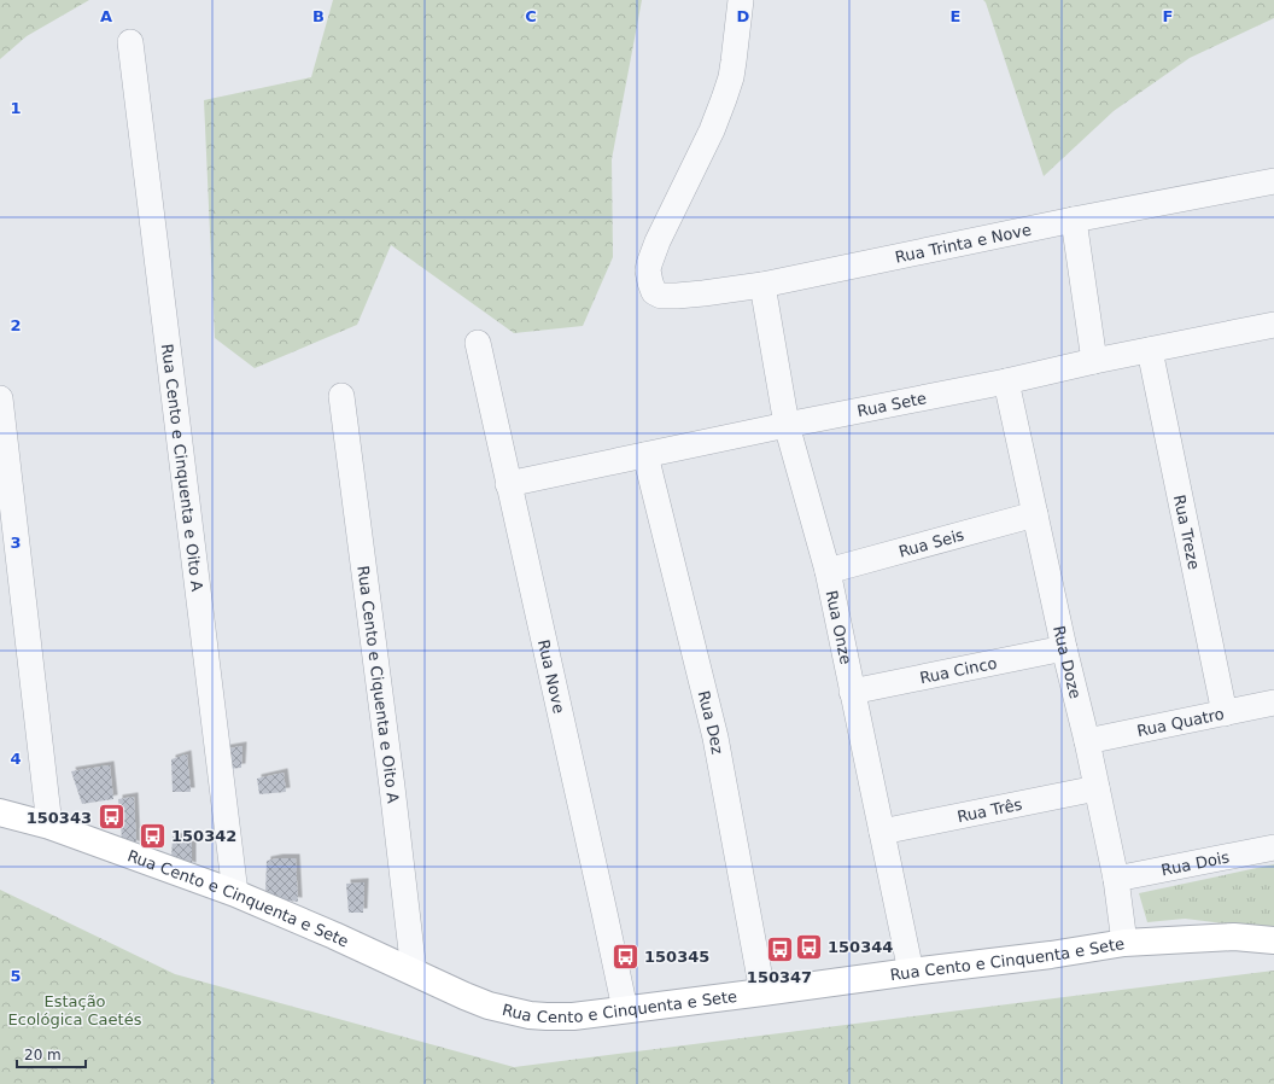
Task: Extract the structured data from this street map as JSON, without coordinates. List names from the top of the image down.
{
  "streets": {
    "main road": ["Rua Cento e Cinquenta e Sete"],
    "street": [
      "Rua Trinta e Nove",
      "Rua Sete",
      "Rua Cento e Cinquenta e Oito A",
      "Rua Treze",
      "Rua Seis",
      "Rua Onze",
      "Rua Doze",
      "Rua Cinco",
      "Rua Nove",
      "Rua Cento e Ciquenta e Oito A",
      "Rua Dez",
      "Rua Quatro",
      "Rua Três",
      "Rua Dois"
    ]
  },
  "crossings": [
    ["Rua Trinta e Nove", "Rua Onze"],
    ["Rua Sete", "Rua Treze"],
    ["Rua Sete", "Rua Onze"],
    ["Rua Sete", "Rua Doze"],
    ["Rua Sete", "Rua Nove"],
    ["Rua Sete", "Rua Dez"],
    ["Rua Cento e Cinquenta e Oito A", "Rua Cento e Cinquenta e Sete"],
    ["Rua Treze", "Rua Quatro"],
    ["Rua Seis", "Rua Onze"],
    ["Rua Seis", "Rua Doze"],
    ["Rua Onze", "Rua Cinco"],
    ["Rua Onze", "Rua Três"],
    ["Rua Onze", "Rua Cento e Cinquenta e Sete"],
    ["Rua Doze", "Rua Cinco"],
    ["Rua Doze", "Rua Quatro"],
    ["Rua Doze", "Rua Três"],
    ["Rua Doze", "Rua Dois"],
    ["Rua Doze", "Rua Cento e Cinquenta e Sete"],
    ["Rua Nove", "Rua Cento e Cinquenta e Sete"],
    ["Rua Cento e Ciquenta e Oito A", "Rua Cento e Cinquenta e Sete"],
    ["Rua Dez", "Rua Cento e Cinquenta e Sete"]
  ],
  "parks": ["Estação Ecológica Caetés"],
  "places": {
    "bus stop": [
      "150343",
      "150342",
      "150344",
      "150347",
      "150345"
    ]
  },
  "scale_bar": "20 m",
  "grid": {
    "columns": [
      "A",
      "B",
      "C",
      "D",
      "E",
      "F"
    ],
    "rows": [
      "1",
      "2",
      "3",
      "4",
      "5"
    ]
  }
}
